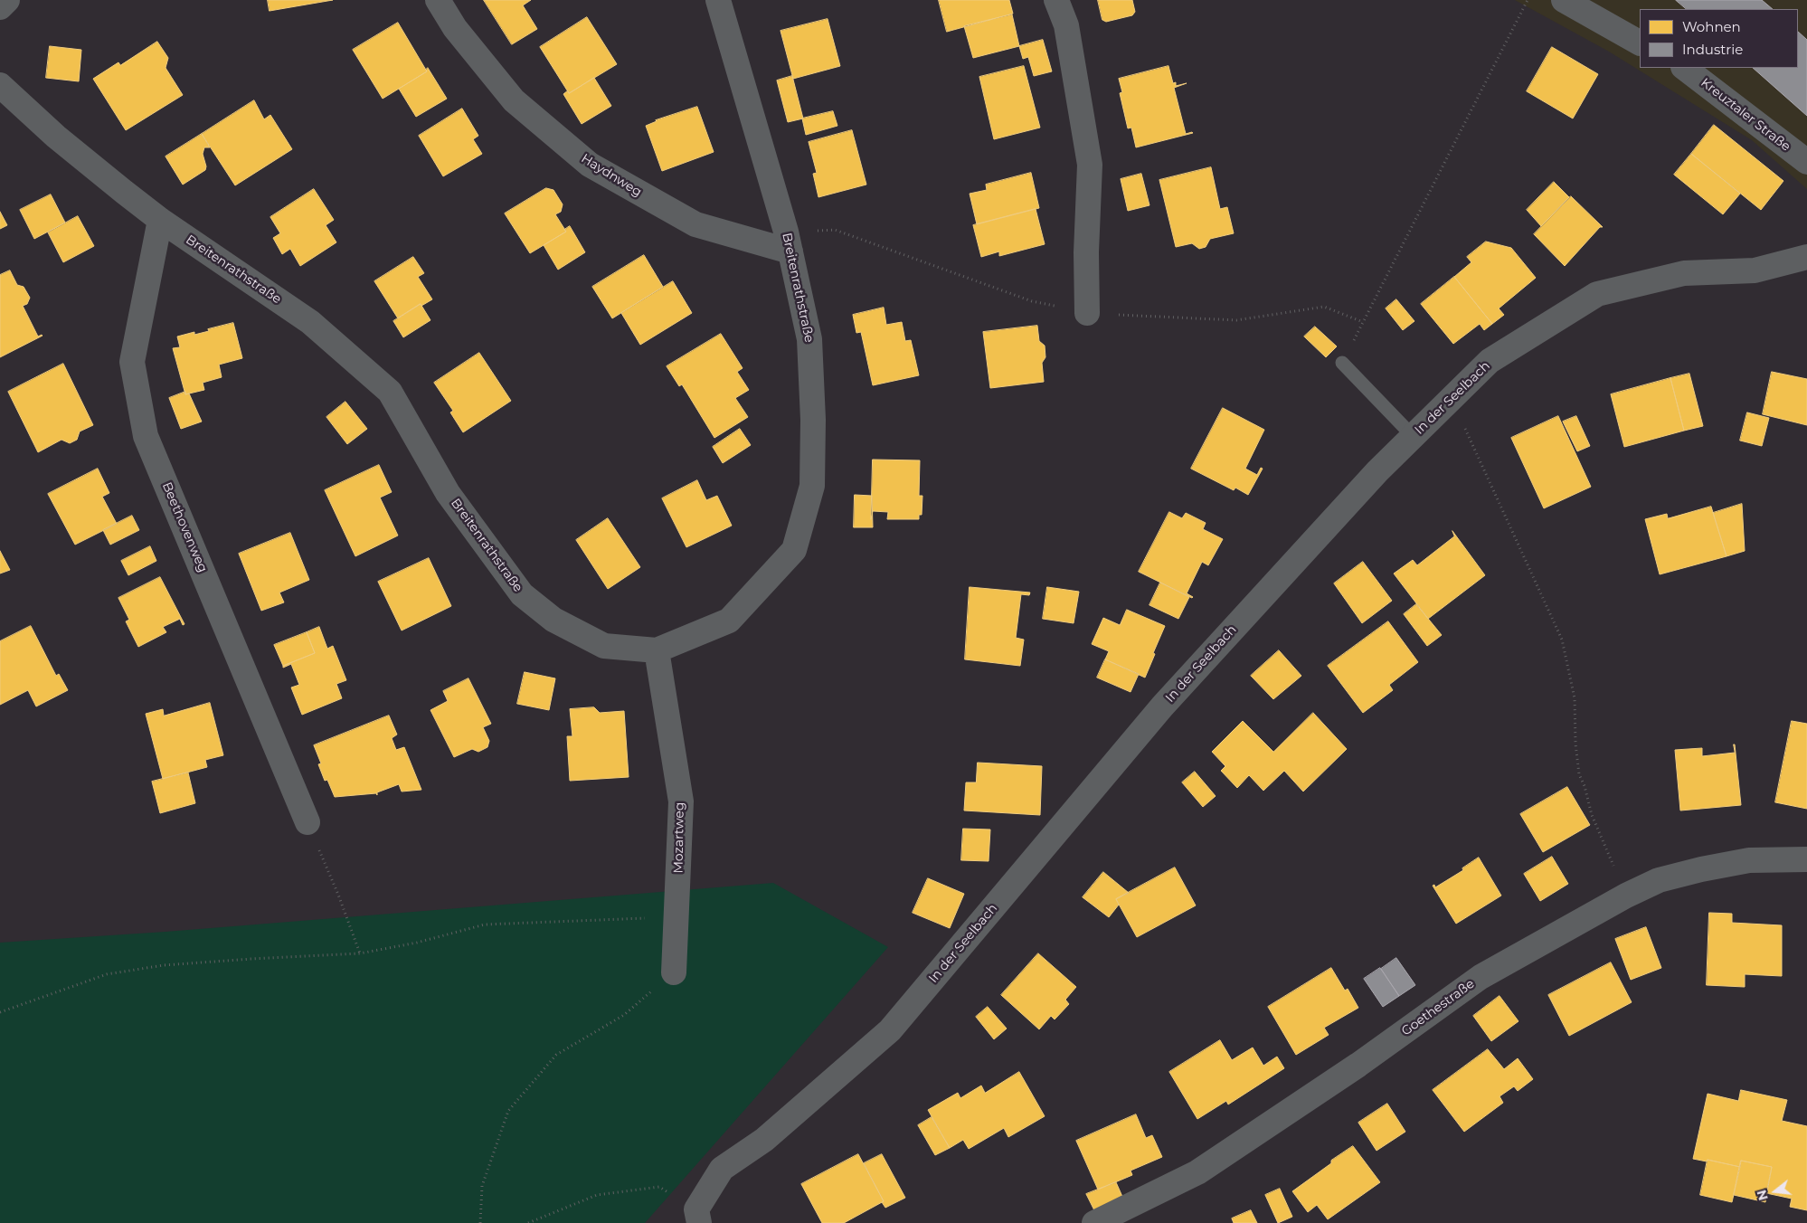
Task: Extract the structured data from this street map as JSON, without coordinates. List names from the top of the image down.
{
  "streets": {
    "street": [
      "Kreuztaler Straße",
      "Haydnweg",
      "Breitenrathstraße",
      "In der Seelbach",
      "Beethovenweg",
      "Mozartweg",
      "Goethestraße"
    ]
  },
  "crossings": [
    ["Haydnweg", "Breitenrathstraße"],
    ["Breitenrathstraße", "Beethovenweg"],
    ["Breitenrathstraße", "Mozartweg"]
  ],
  "legend": ["Wohnen", "Industrie"],
  "north": "left"
}
